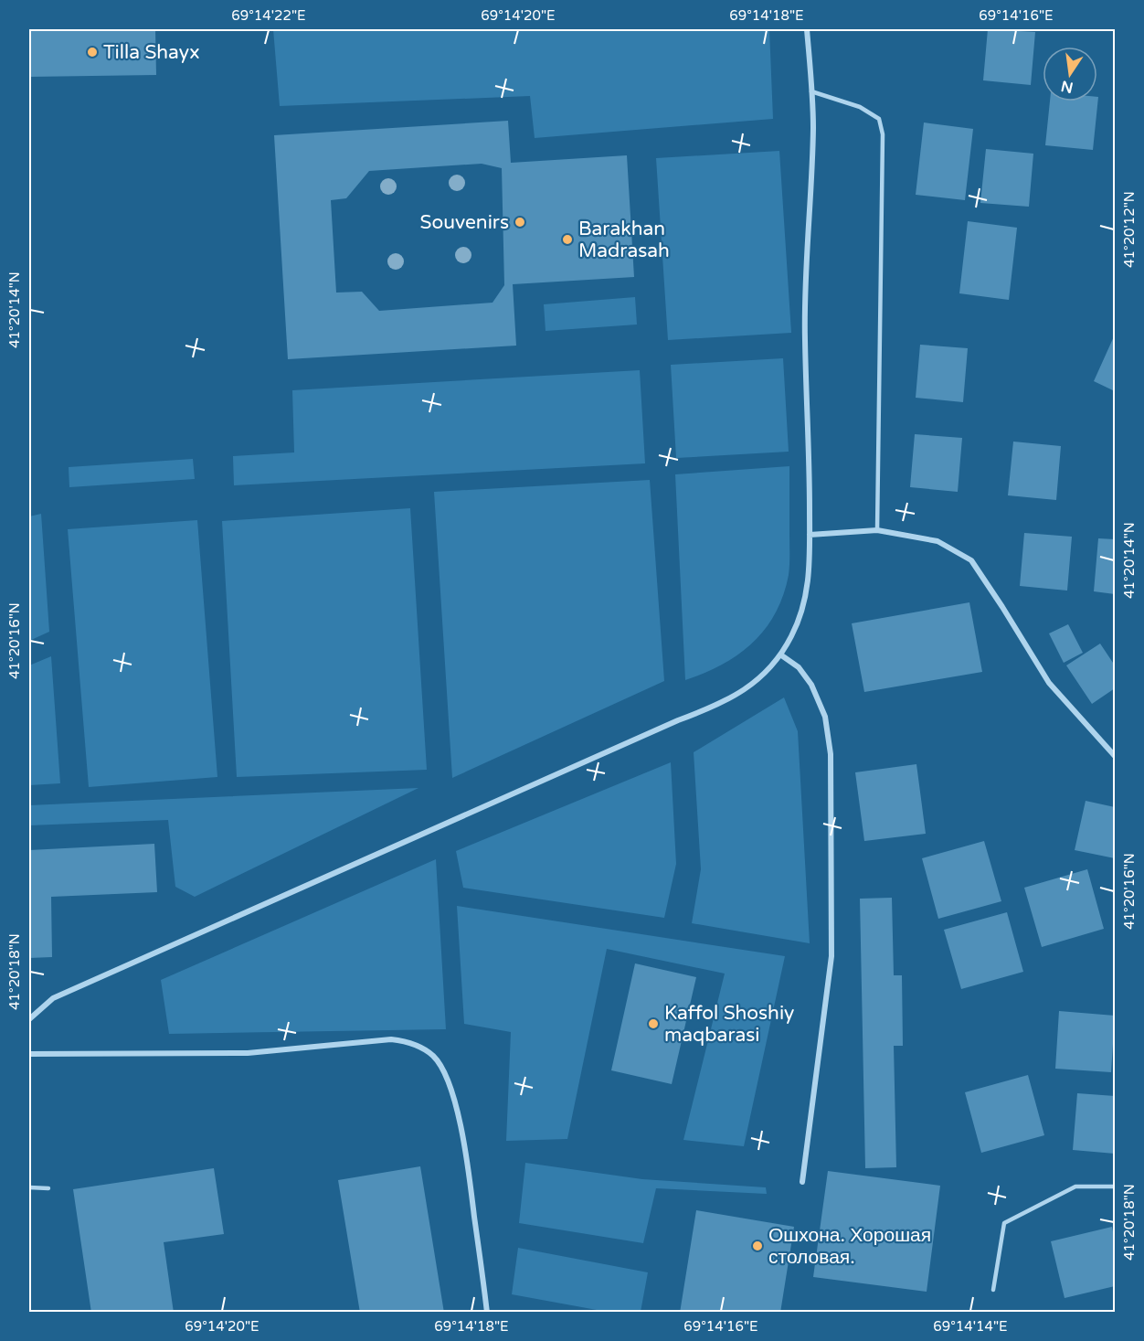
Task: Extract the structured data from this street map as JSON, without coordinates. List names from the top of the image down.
{
  "places": [
    "Tilla Shayx",
    "Souvenirs",
    "Barakhan Madrasah",
    "Kaffol Shoshiy maqbarasi",
    "Ошхона. Хорошая столовая."
  ],
  "north": "bottom",
  "coordinates": [
    "69°14'22\"E",
    "69°14'20\"E",
    "69°14'18\"E",
    "69°14'16\"E",
    "41°20'12\"N",
    "41°20'14\"N",
    "41°20'16\"N",
    "41°20'18\"N",
    "69°14'14\"E"
  ]
}
